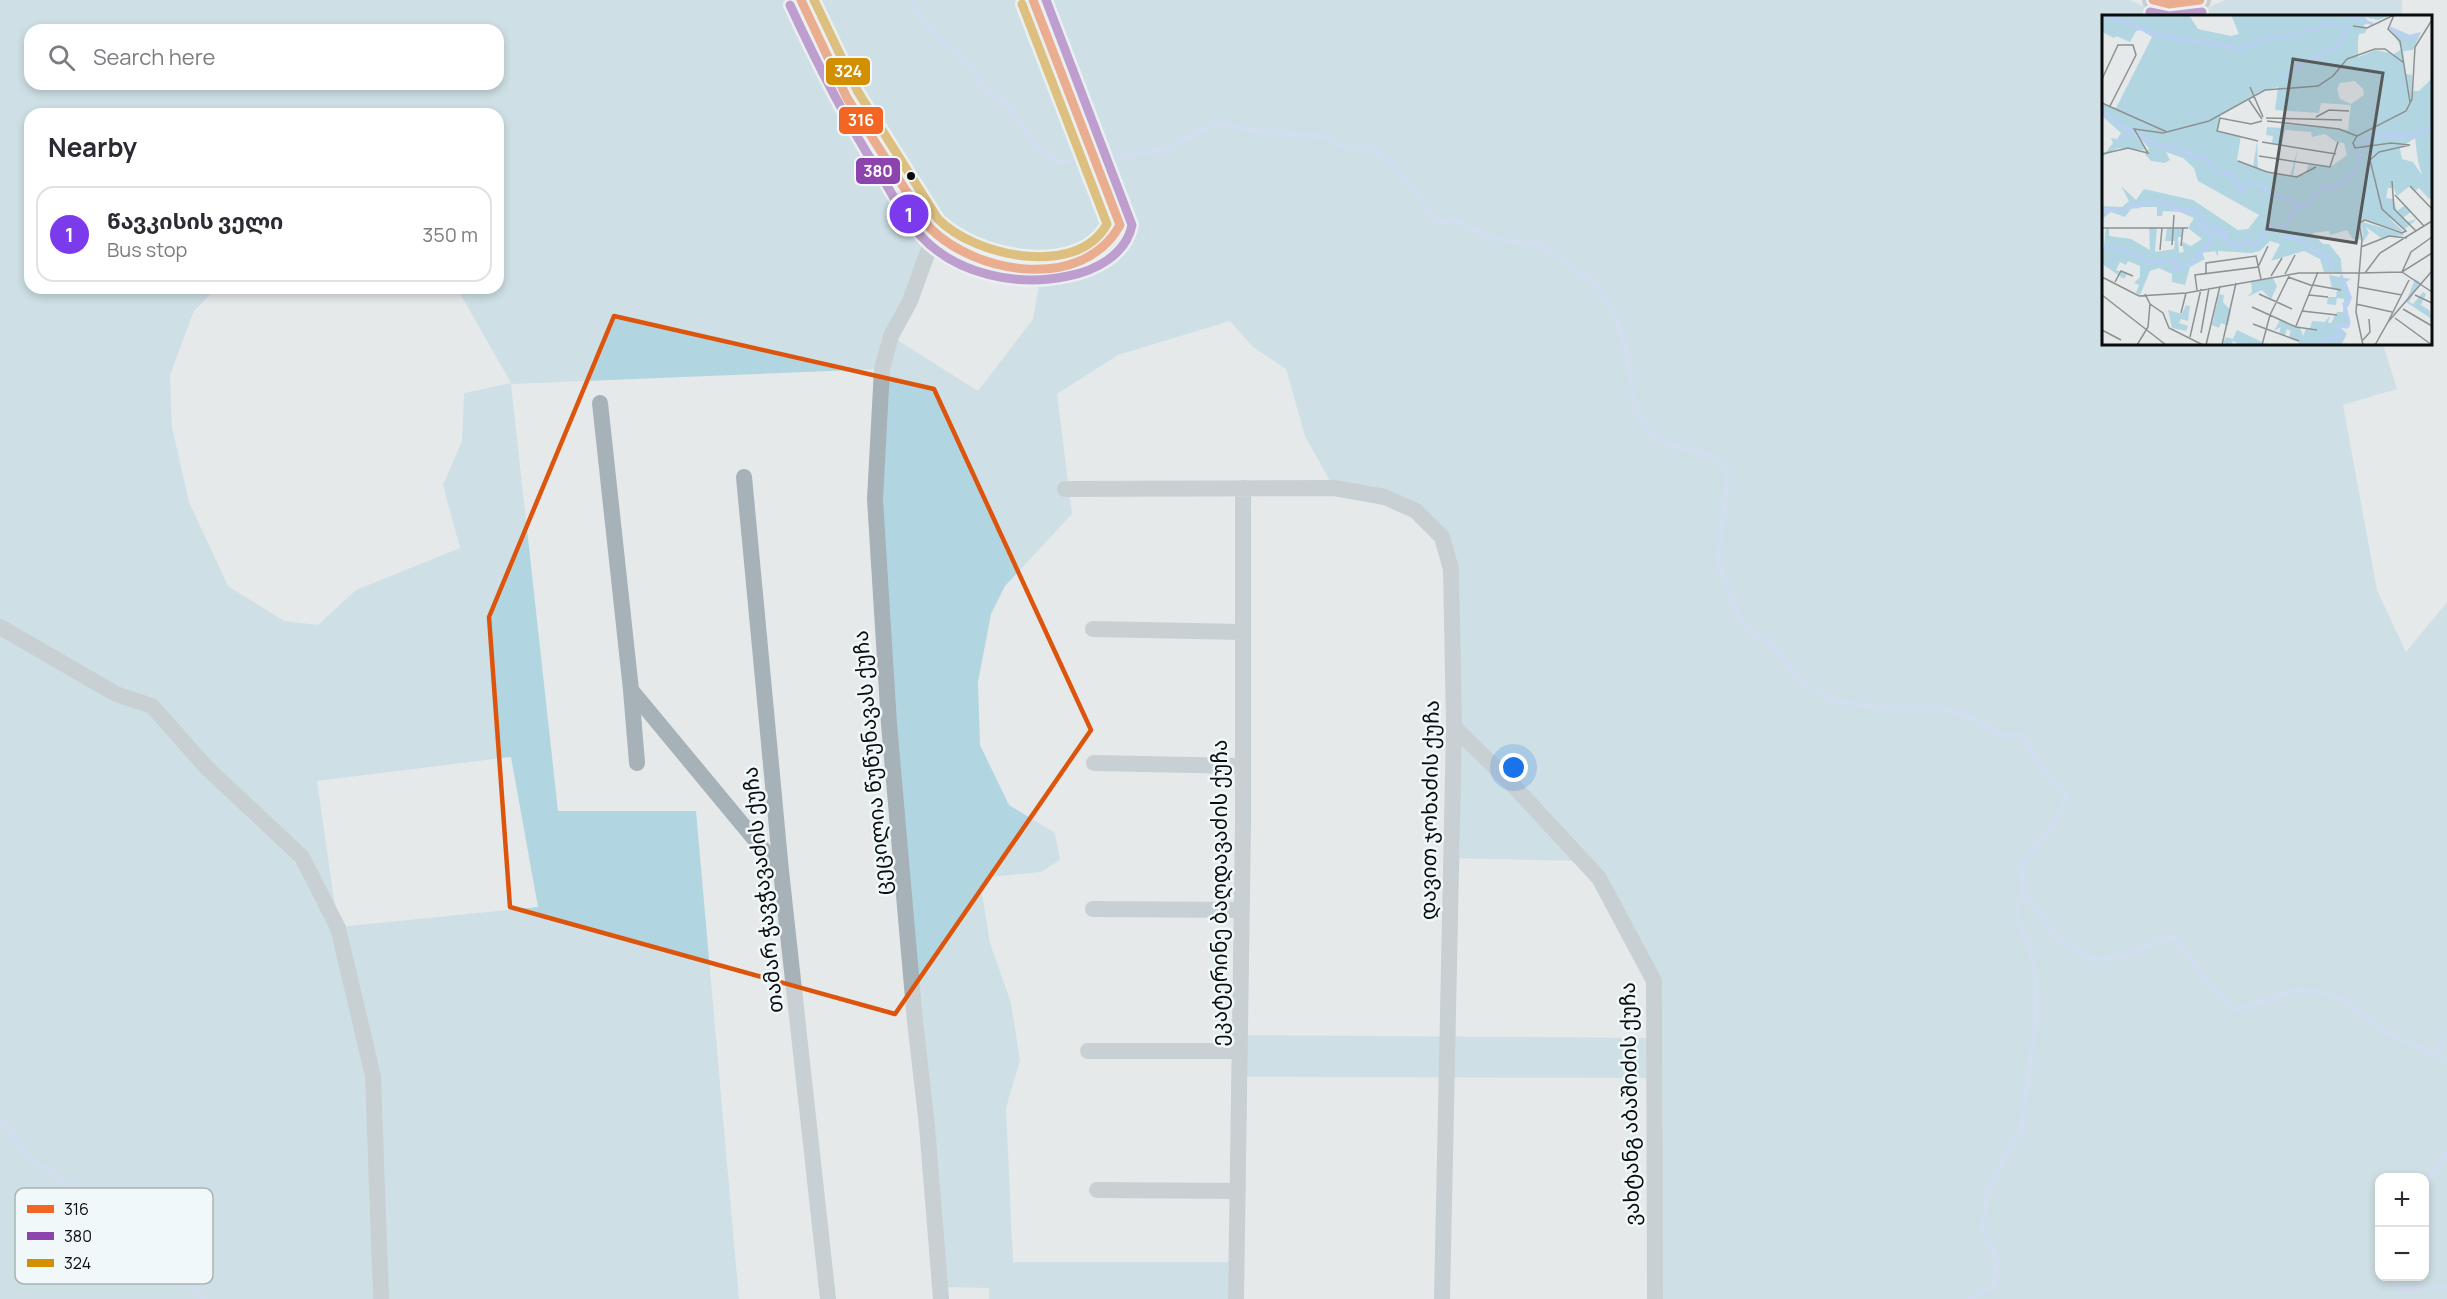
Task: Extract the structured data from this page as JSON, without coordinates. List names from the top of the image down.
{
  "streets": {
    "street": [
      "ცეცილია წუწუნავას ქუჩა",
      "დავით ჯოხაძის ქუჩა",
      "თამარ ჭავჭავაძის ქუჩა",
      "ეკატერინე ბაღდავაძის ქუჩა",
      "ვახტანგ აბაშიძის ქუჩა"
    ]
  },
  "crossings": [
    ["დავით ჯოხაძის ქუჩა", "ეკატერინე ბაღდავაძის ქუჩა"],
    ["დავით ჯოხაძის ქუჩა", "ვახტანგ აბაშიძის ქუჩა"]
  ],
  "lines": ["transit line 316", "transit line 380", "transit line 324"],
  "legend": ["316", "380", "324"],
  "page": {
    "search": "Search here",
    "heading": "Nearby",
    "list": [
      {
        "mark": "1",
        "name": "წავკისის ველი",
        "note": "Bus stop",
        "value": "350 m"
      }
    ],
    "pins": "1",
    "map_buttons": ["+", "−"]
  }
}
